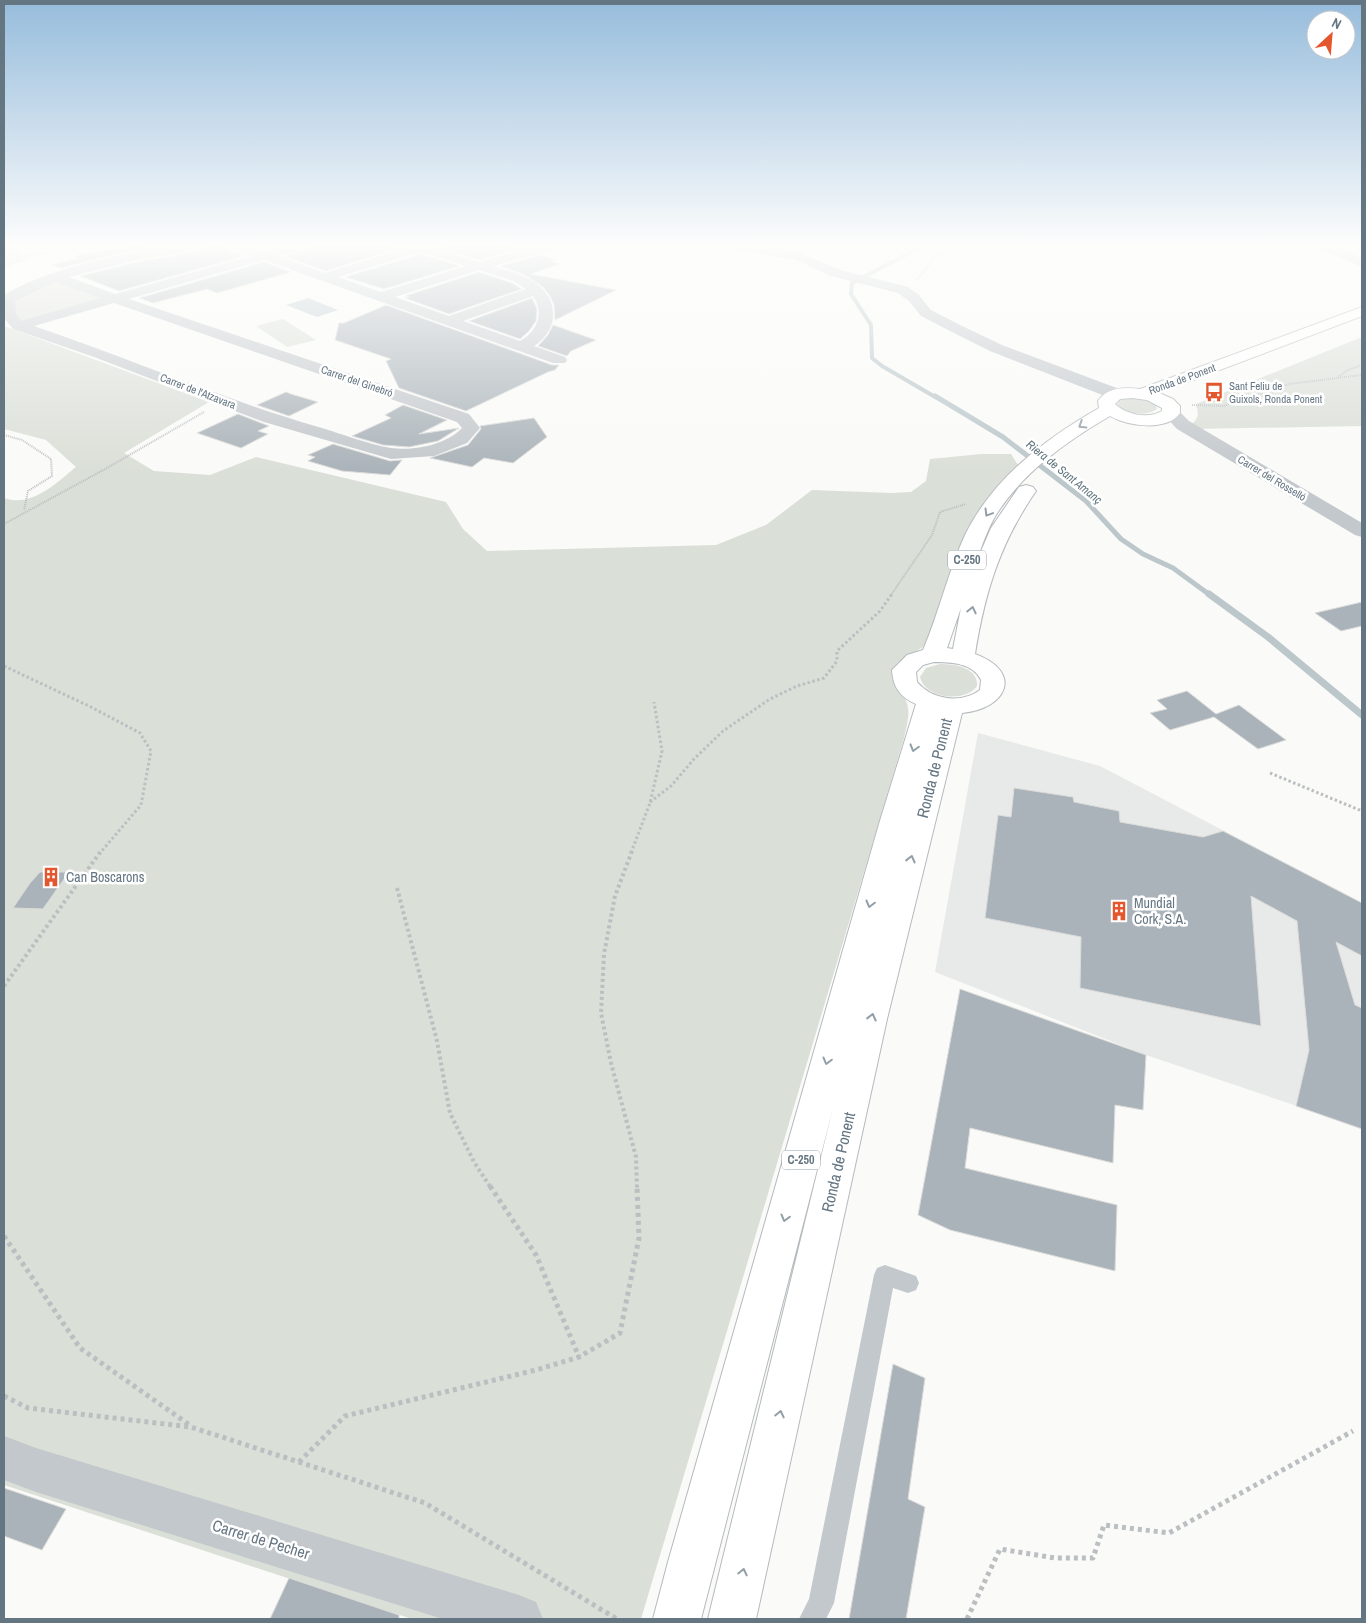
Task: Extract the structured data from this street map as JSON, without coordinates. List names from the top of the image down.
{
  "streets": {
    "main road": ["Ronda de Ponent", "C-250"],
    "street": [
      "Carrer del Ginebró",
      "Carrer de l'Atzavara",
      "Carrer del Rosselló",
      "Carrer de Pecher"
    ]
  },
  "crossings": [
    ["Ronda de Ponent", "Carrer del Rosselló"],
    ["Ronda de Ponent", "C-250"],
    ["Carrer del Ginebró", "Carrer de l'Atzavara"],
    ["Carrer del Rosselló", "C-250"]
  ],
  "water": ["Riera de Sant Amanç"],
  "places": {
    "bus stop": ["Sant Feliu de Guixols, Ronda Ponent"],
    "building": ["Can Boscarons", "Mundial Cork, S.A."]
  },
  "north": "top right"
}
